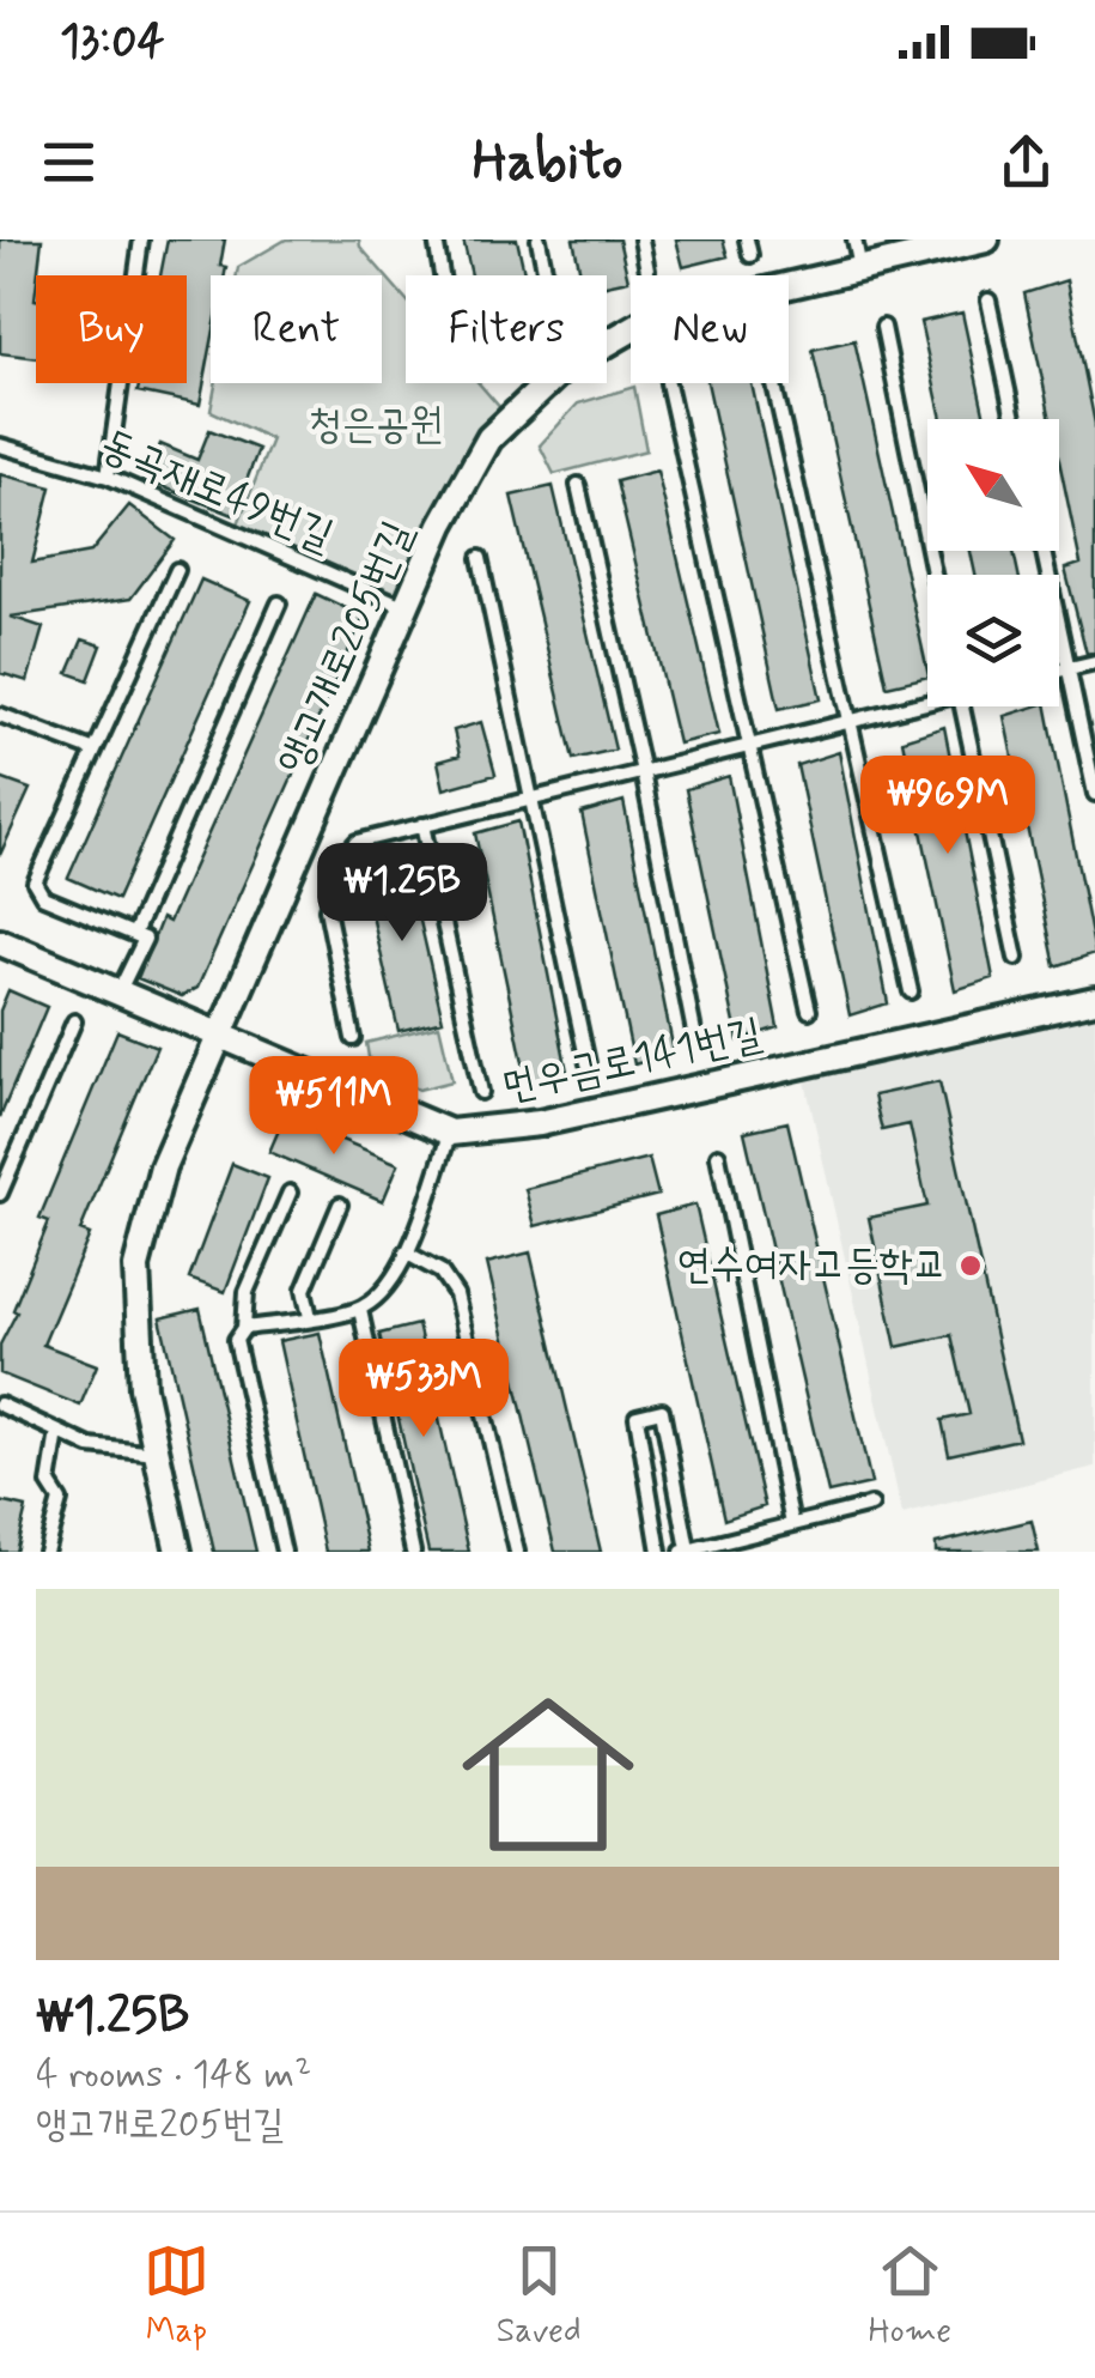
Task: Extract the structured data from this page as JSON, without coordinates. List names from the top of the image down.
{
  "streets": {
    "street": ["앵고개로205번길", "먼우금로141번길"],
    "lane": ["동곡재로49번길"]
  },
  "crossings": [
    ["동곡재로49번길", "앵고개로205번길"],
    ["앵고개로205번길", "먼우금로141번길"]
  ],
  "parks": ["청은공원"],
  "places": ["연수여자고등학교"],
  "north": "top left",
  "page": {
    "status": "13:04",
    "header": "Habito",
    "chip": [
      "Buy",
      "Rent",
      "Filters",
      "New"
    ],
    "price": [
      "₩969M",
      "₩1.25B",
      "₩511M",
      "₩533M"
    ],
    "list": [
      {
        "name": "₩1.25B",
        "note": "4 rooms · 148 m² · 앵고개로205번길"
      }
    ],
    "tabs": ["Map", "Saved", "Home"]
  }
}
